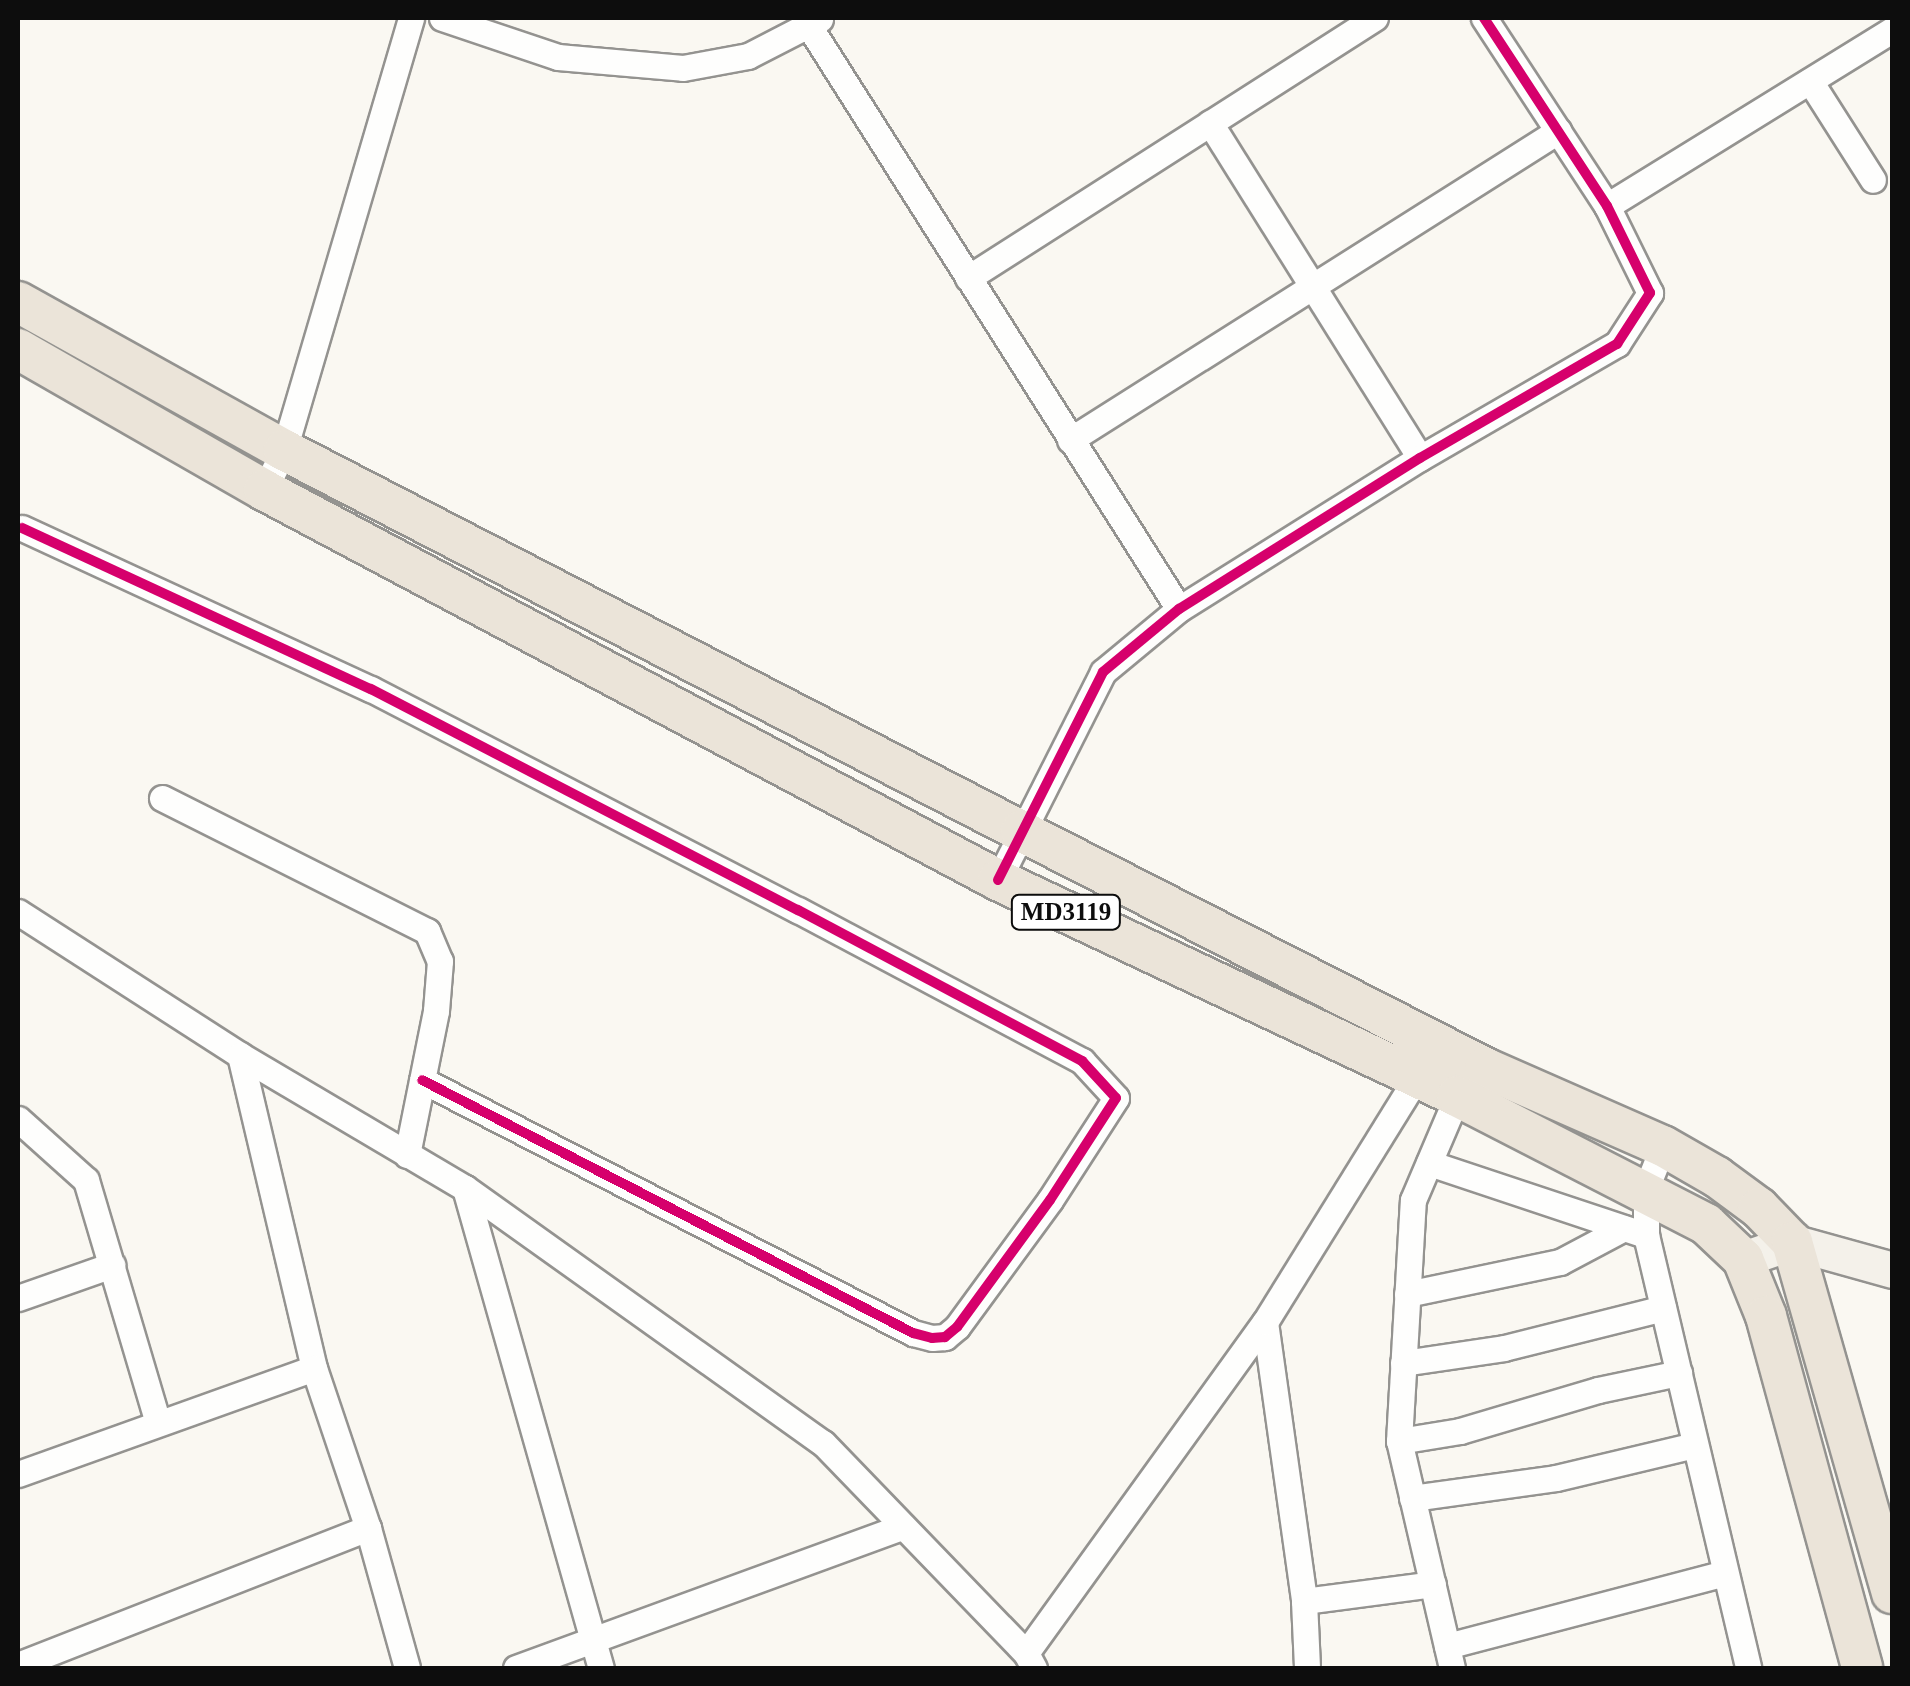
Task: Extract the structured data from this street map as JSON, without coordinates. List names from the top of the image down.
{
  "streets": {
    "main road": ["MD3119"]
  }
}
